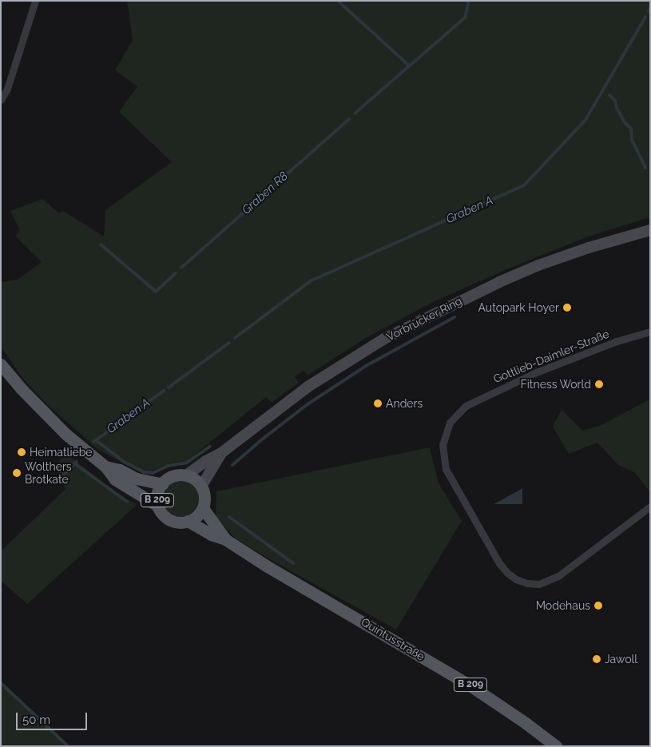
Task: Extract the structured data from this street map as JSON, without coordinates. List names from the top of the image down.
{
  "streets": {
    "main road": ["Vorbrücker Ring", "B 209", "Quintusstraße"],
    "street": ["Gottlieb-Daimler-Straße"]
  },
  "crossings": [
    ["Vorbrücker Ring", "B 209"],
    ["Vorbrücker Ring", "Quintusstraße"],
    ["B 209", "Quintusstraße"]
  ],
  "water": ["Graben R8", "Graben A"],
  "places": [
    "Autopark Hoyer",
    "Fitness World",
    "Anders",
    "Heimatliebe",
    "Wolthers Brotkate",
    "Modehaus",
    "Jawoll"
  ],
  "scale_bar": "50 m"
}
